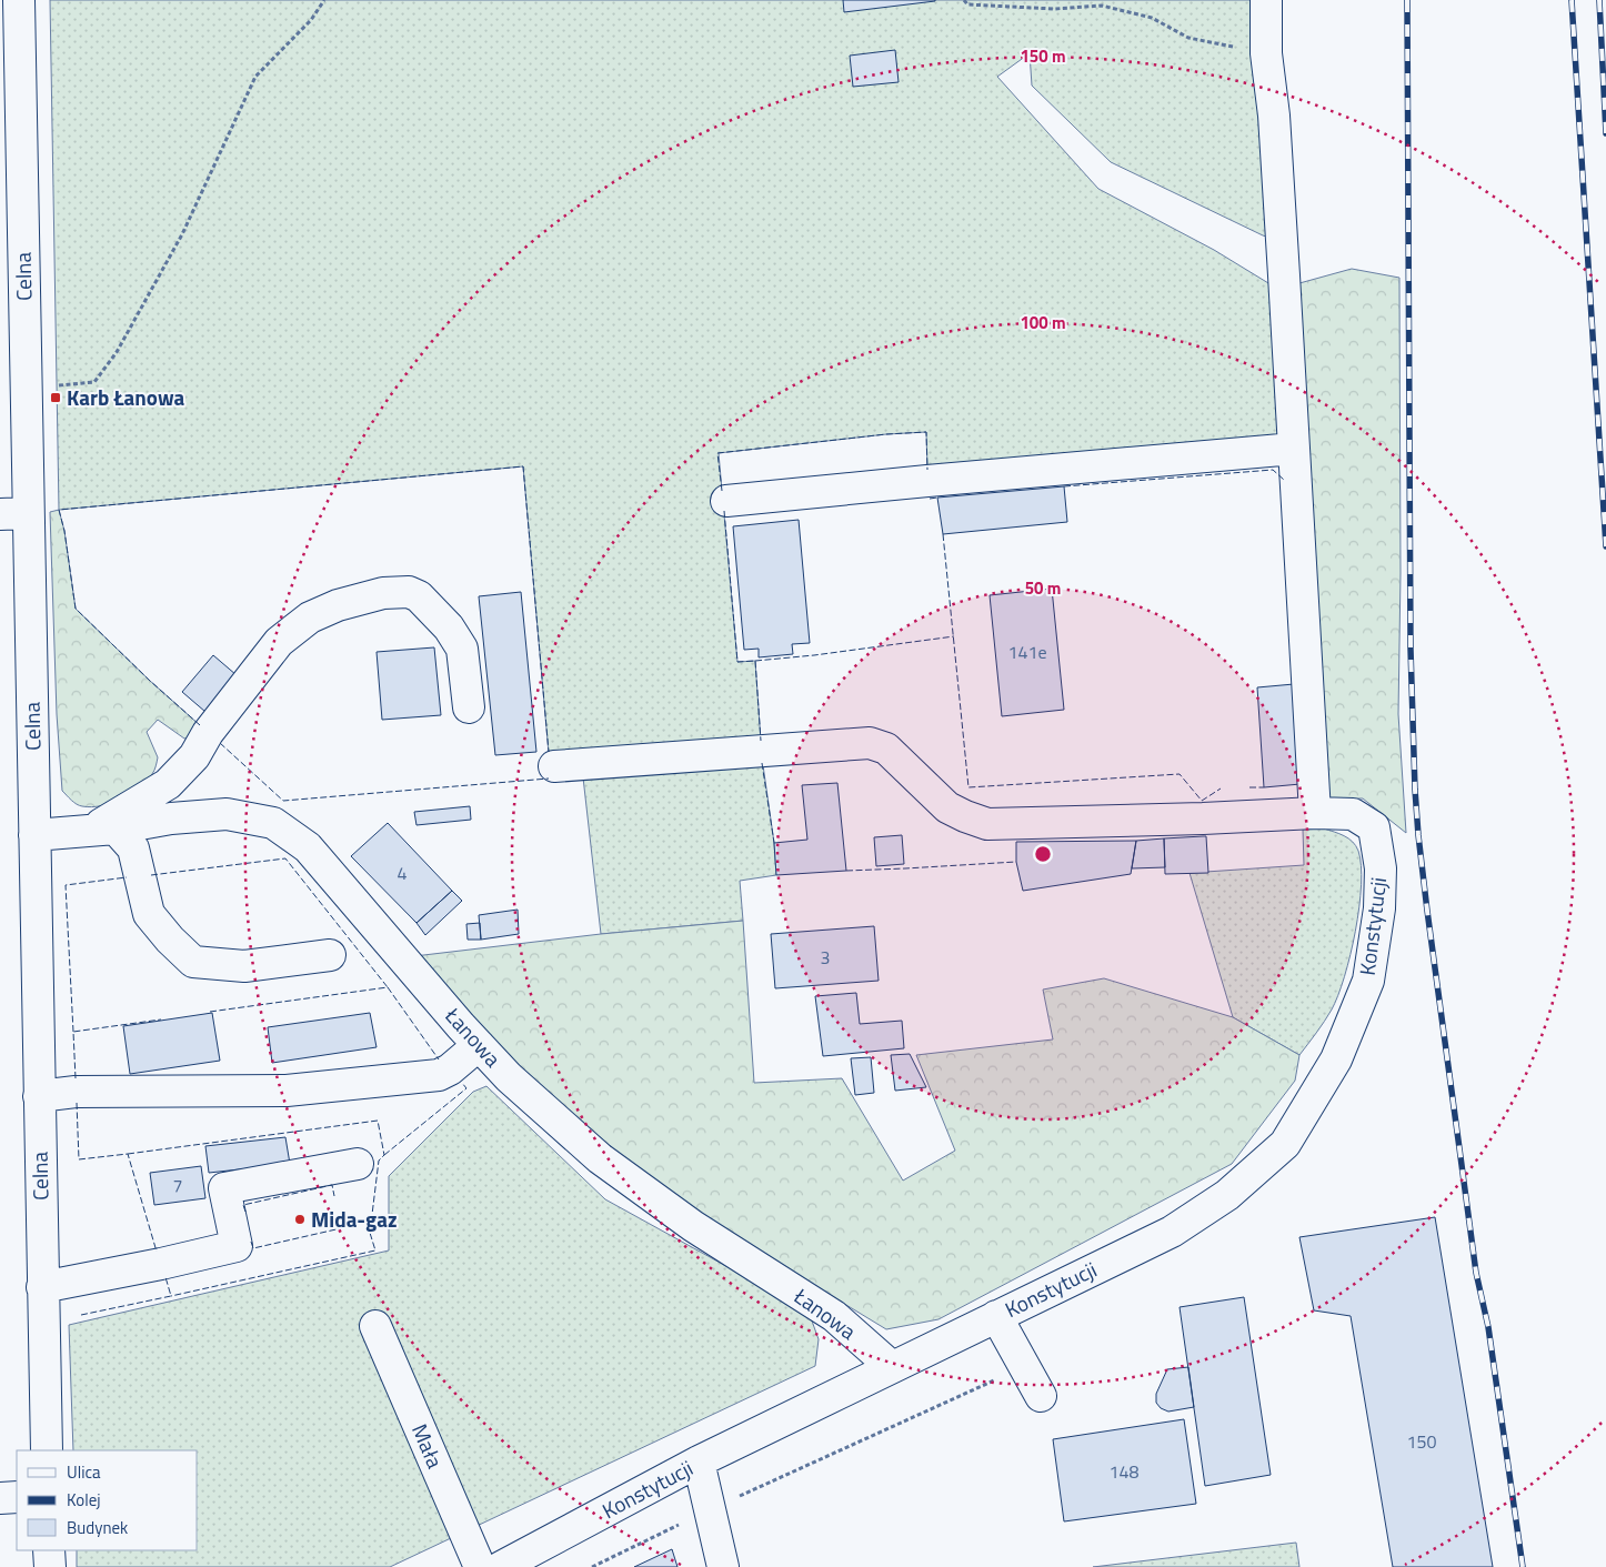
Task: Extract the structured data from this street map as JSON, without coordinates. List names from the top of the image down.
{
  "streets": {
    "street": [
      "Celna",
      "Konstytucji",
      "Łanowa",
      "Mała"
    ]
  },
  "crossings": [
    ["Celna", "Łanowa"],
    ["Konstytucji", "Łanowa"]
  ],
  "places": {
    "transit": ["Karb Łanowa"],
    "other": ["Mida-gaz"]
  },
  "house_numbers": [
    "141e",
    "4",
    "3",
    "7",
    "150",
    "148"
  ],
  "legend": ["Ulica", "Kolej", "Budynek"],
  "rings": ["150 m", "100 m", "50 m"]
}
